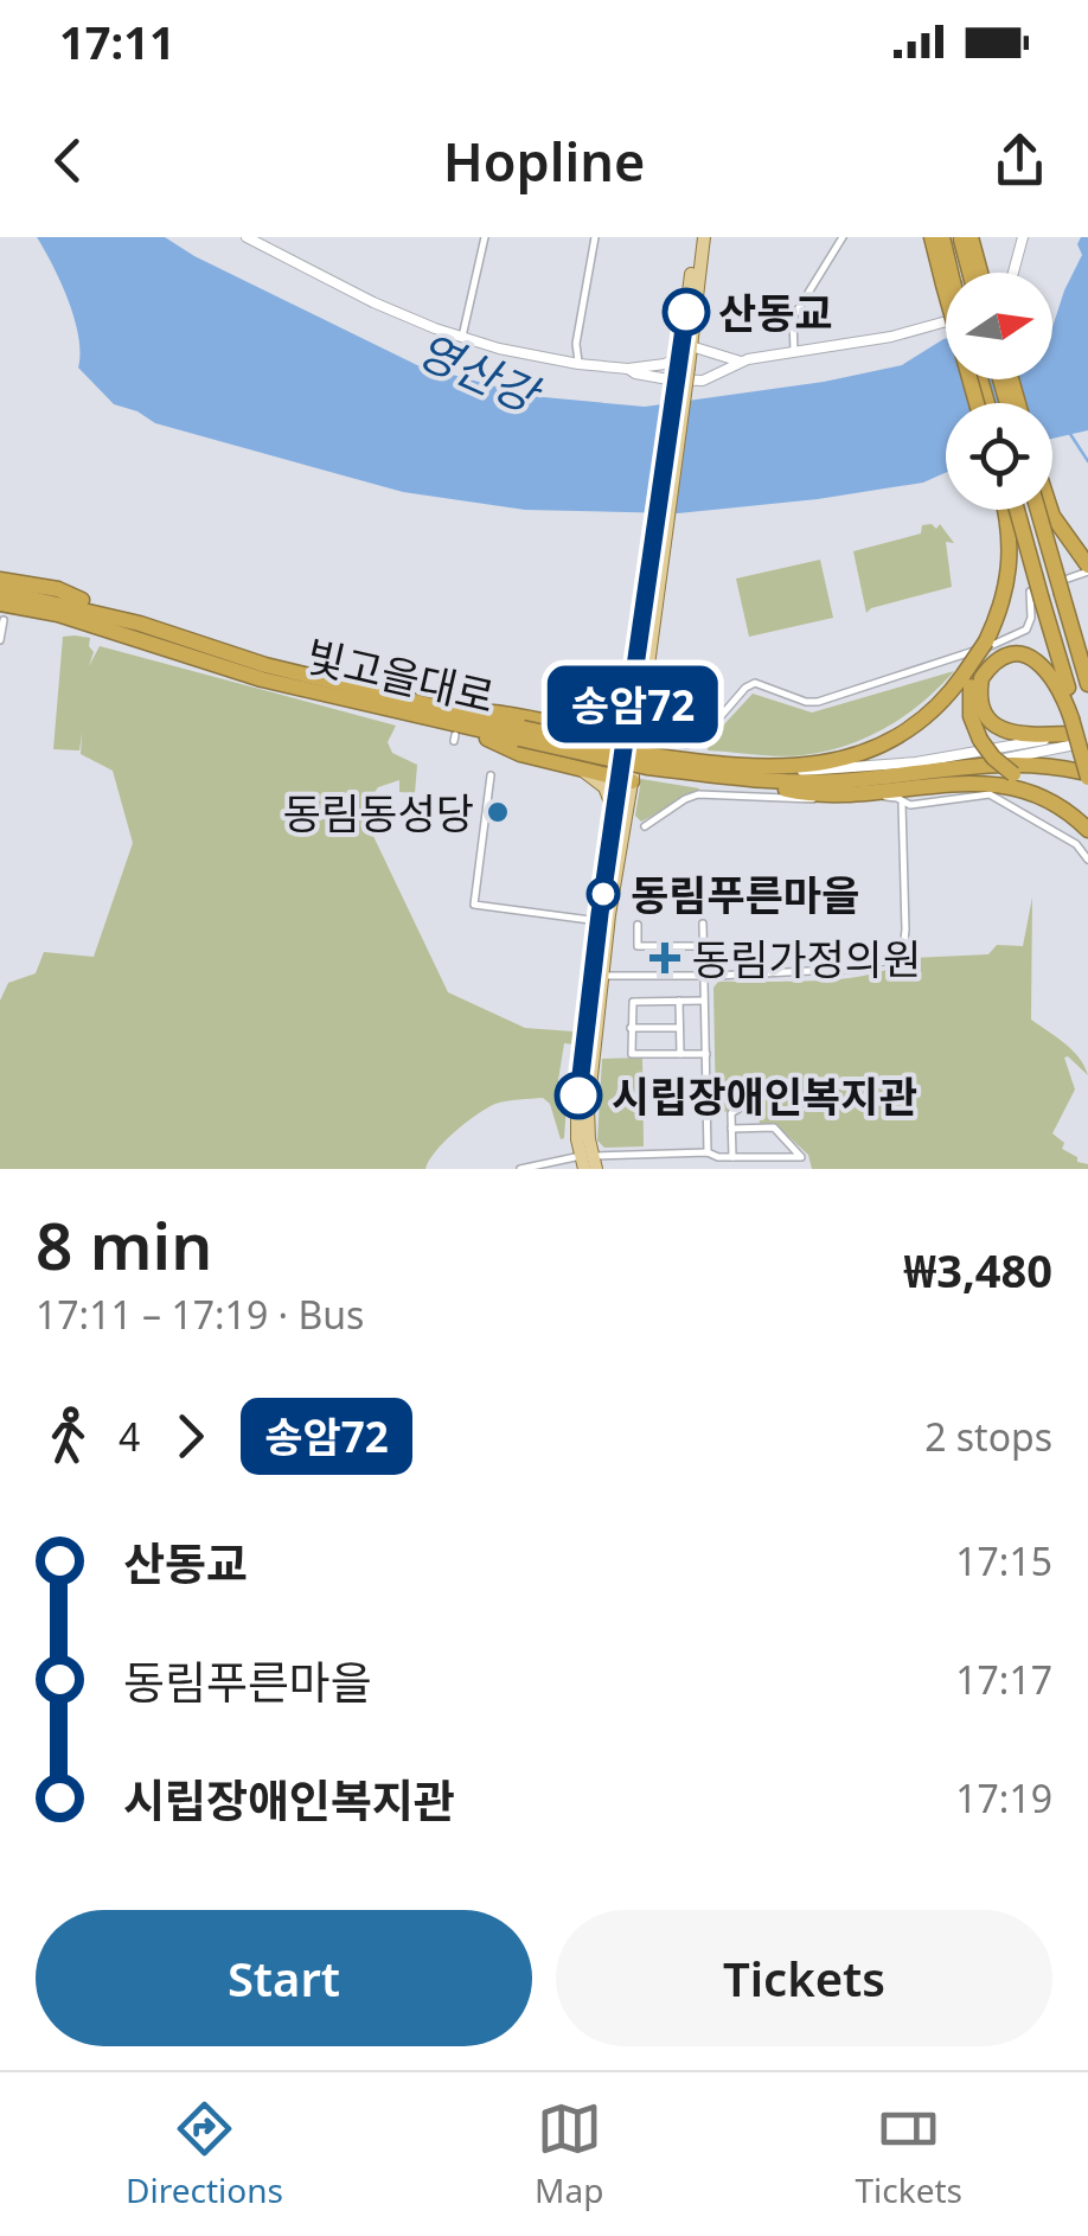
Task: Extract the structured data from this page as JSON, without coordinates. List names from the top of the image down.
{
  "streets": {
    "highway": ["빛고을대로"]
  },
  "water": ["영산강"],
  "places": {
    "other": [
      "산동교",
      "동림동성당",
      "동림푸른마을",
      "시립장애인복지관"
    ],
    "health": ["동림가정의원"]
  },
  "lines": ["bus line 송암72"],
  "north": "right",
  "page": {
    "status": "17:11",
    "header": "Hopline",
    "on_map": "송암72",
    "heading": ["8 min", "17:11 – 17:19 · Bus", "₩3,480"],
    "legs": ["4", "송암72", "2 stops"],
    "list": [
      {
        "name": "산동교",
        "value": "17:15"
      },
      {
        "name": "동림푸른마을",
        "value": "17:17"
      },
      {
        "name": "시립장애인복지관",
        "value": "17:19"
      }
    ],
    "buttons": ["Start", "Tickets"],
    "tabs": ["Directions", "Map", "Tickets"]
  }
}
